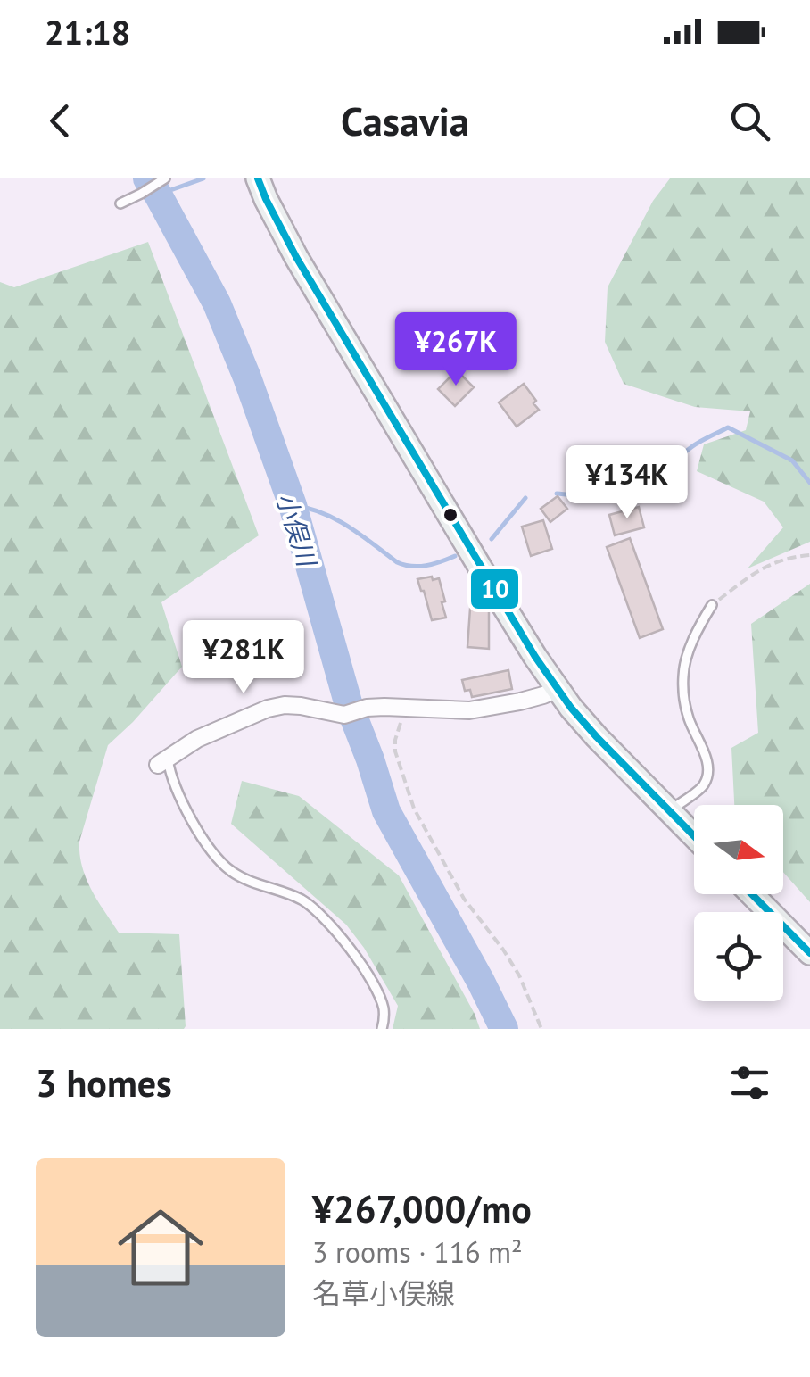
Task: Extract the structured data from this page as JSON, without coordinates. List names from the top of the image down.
{
  "water": ["小俣川"],
  "lines": ["transit line 10"],
  "north": "right",
  "page": {
    "status": "21:18",
    "header": "Casavia",
    "price": ["¥267K", "¥134K", "¥281K"],
    "heading": "3 homes",
    "list": [
      {
        "name": "¥267,000/mo",
        "note": "3 rooms · 116 m² · 名草小俣線"
      }
    ]
  }
}
